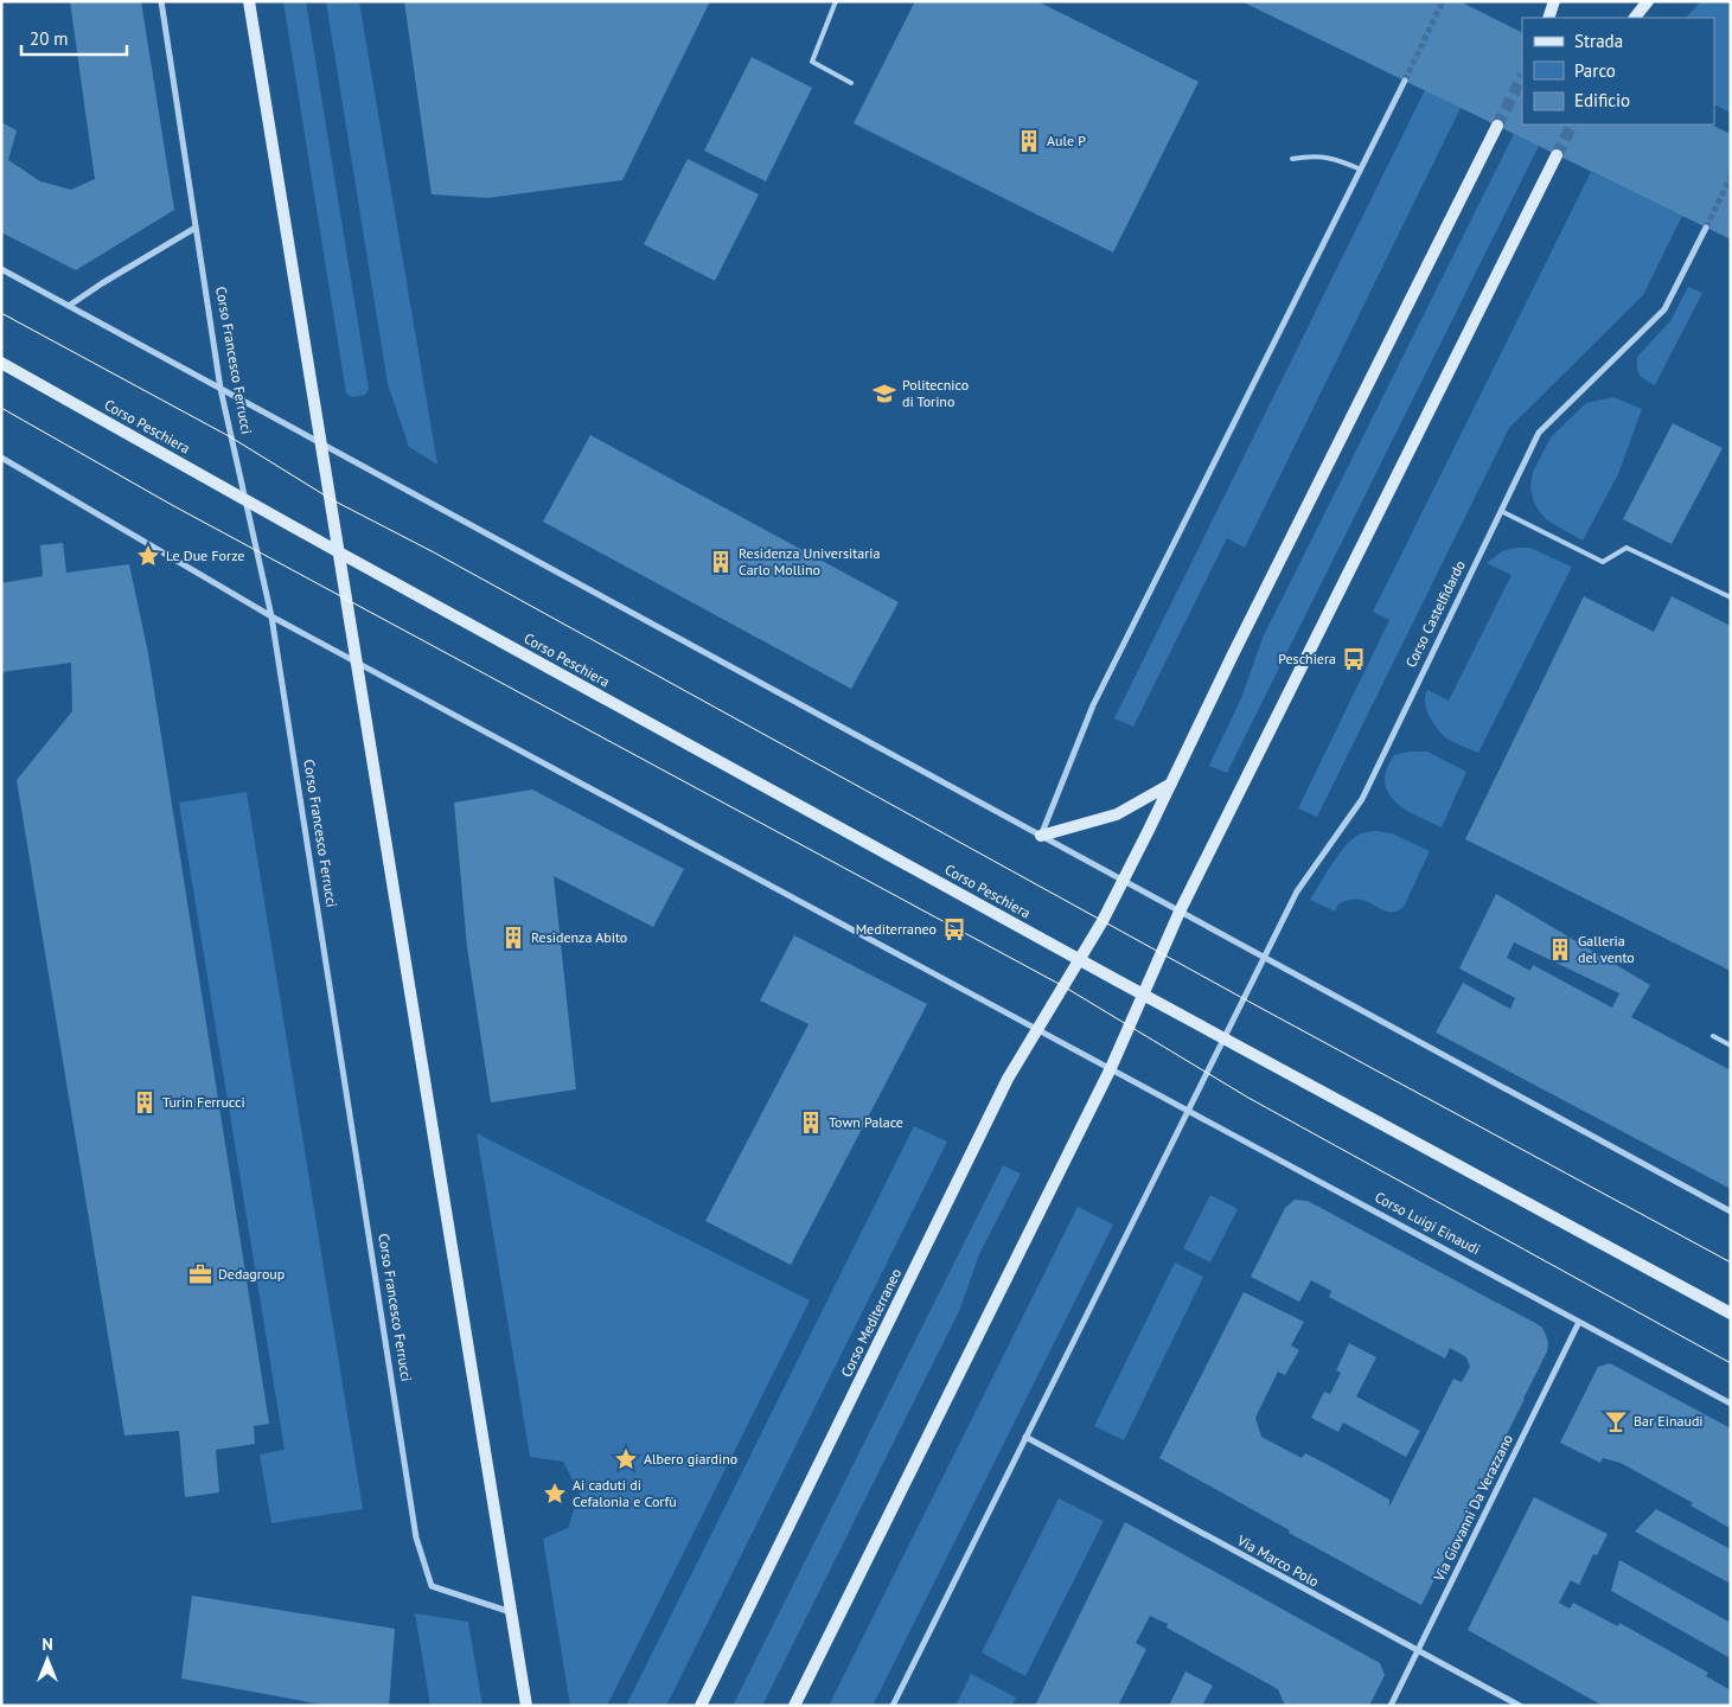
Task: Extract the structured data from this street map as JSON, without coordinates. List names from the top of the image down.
{
  "streets": {
    "main road": ["Corso Peschiera", "Corso Mediterraneo"],
    "street": [
      "Corso Francesco Ferrucci",
      "Corso Castelfidardo",
      "Corso Luigi Einaudi",
      "Via Giovanni Da Verazzano",
      "Via Marco Polo"
    ]
  },
  "crossings": [
    ["Corso Francesco Ferrucci", "Corso Peschiera"],
    ["Corso Peschiera", "Corso Mediterraneo"],
    ["Corso Luigi Einaudi", "Via Giovanni Da Verazzano"],
    ["Via Giovanni Da Verazzano", "Via Marco Polo"]
  ],
  "places": {
    "building": [
      "Aule P",
      "Residenza Universitaria Carlo Mollino",
      "Residenza Abito",
      "Galleria del vento",
      "Turin Ferrucci",
      "Town Palace"
    ],
    "school or university": ["Politecnico di Torino"],
    "place": ["Le Due Forze", "Albero giardino", "Ai caduti di Cefalonia e Corfù"],
    "bus stop": ["Peschiera", "Mediterraneo"],
    "office": ["Dedagroup"],
    "bar": ["Bar Einaudi"]
  },
  "legend": ["Strada", "Parco", "Edificio"],
  "scale_bar": "20 m",
  "north": "top"
}
